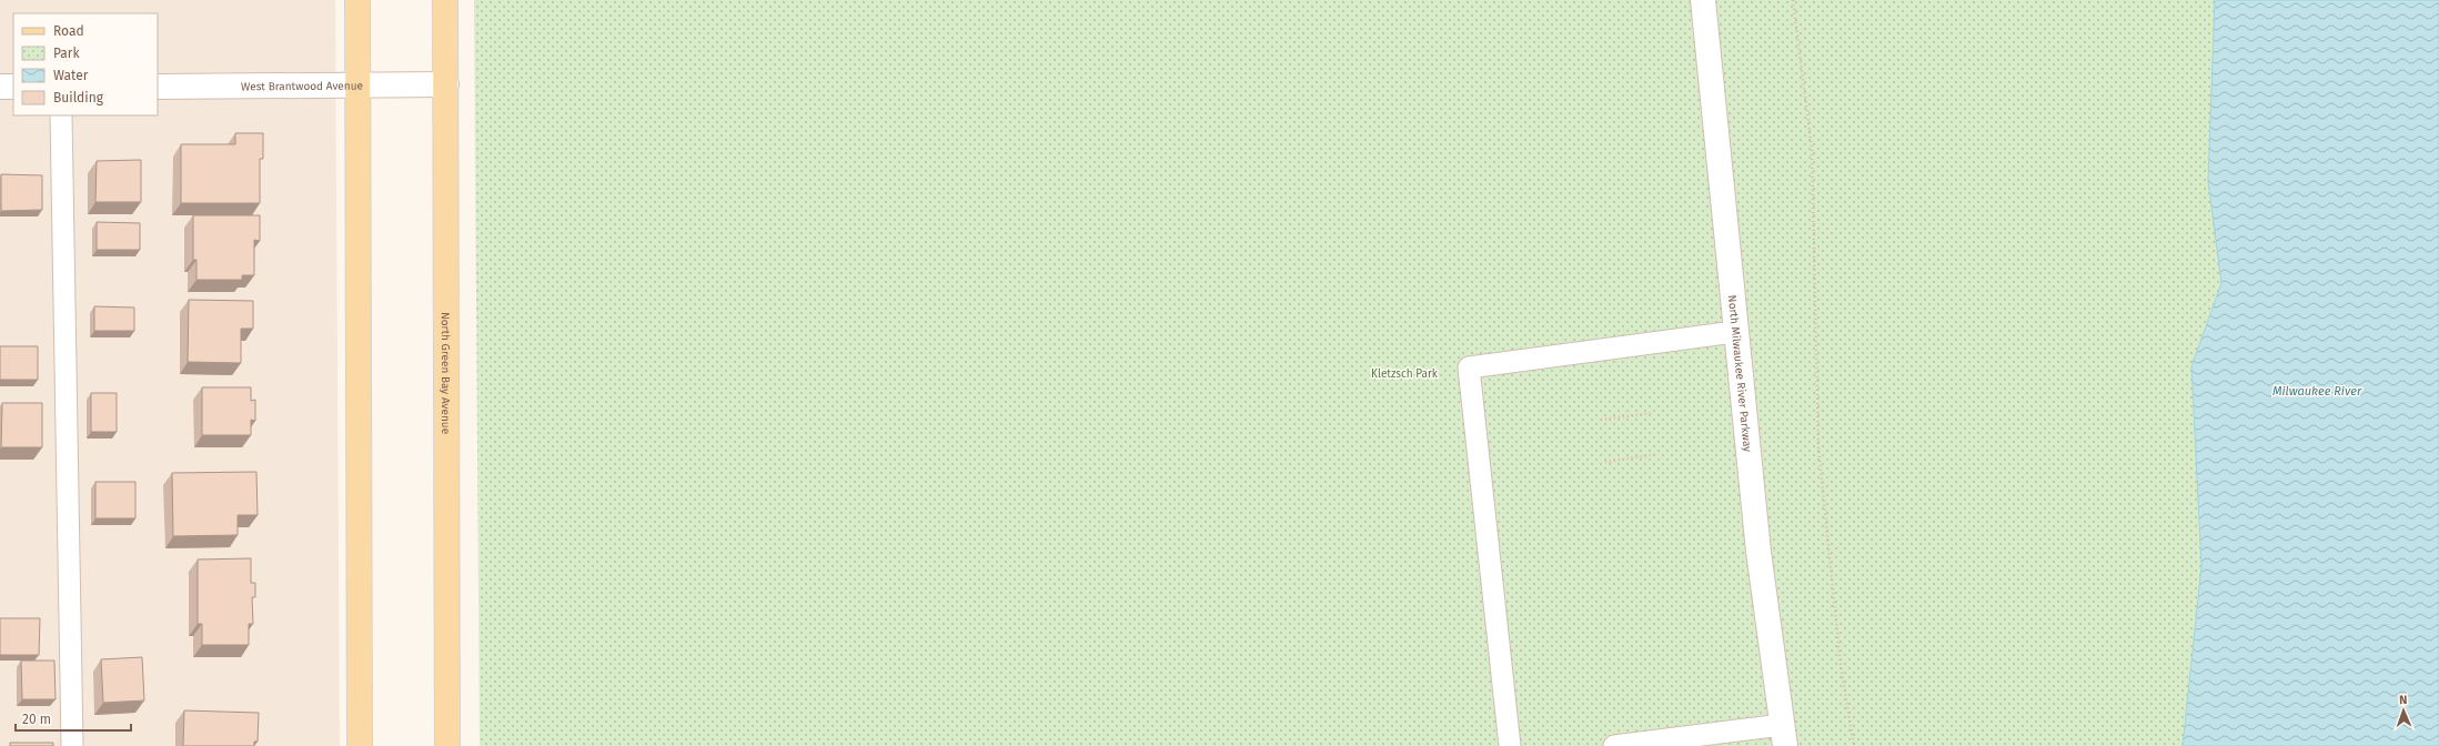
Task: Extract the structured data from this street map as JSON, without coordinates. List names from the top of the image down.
{
  "streets": {
    "main road": ["North Green Bay Avenue"],
    "street": ["West Brantwood Avenue", "North Milwaukee River Parkway"]
  },
  "crossings": [
    ["West Brantwood Avenue", "North Green Bay Avenue"]
  ],
  "water": ["Milwaukee River"],
  "parks": ["Kletzsch Park"],
  "legend": [
    "Road",
    "Park",
    "Water",
    "Building"
  ],
  "scale_bar": "20 m",
  "north": "top"
}
